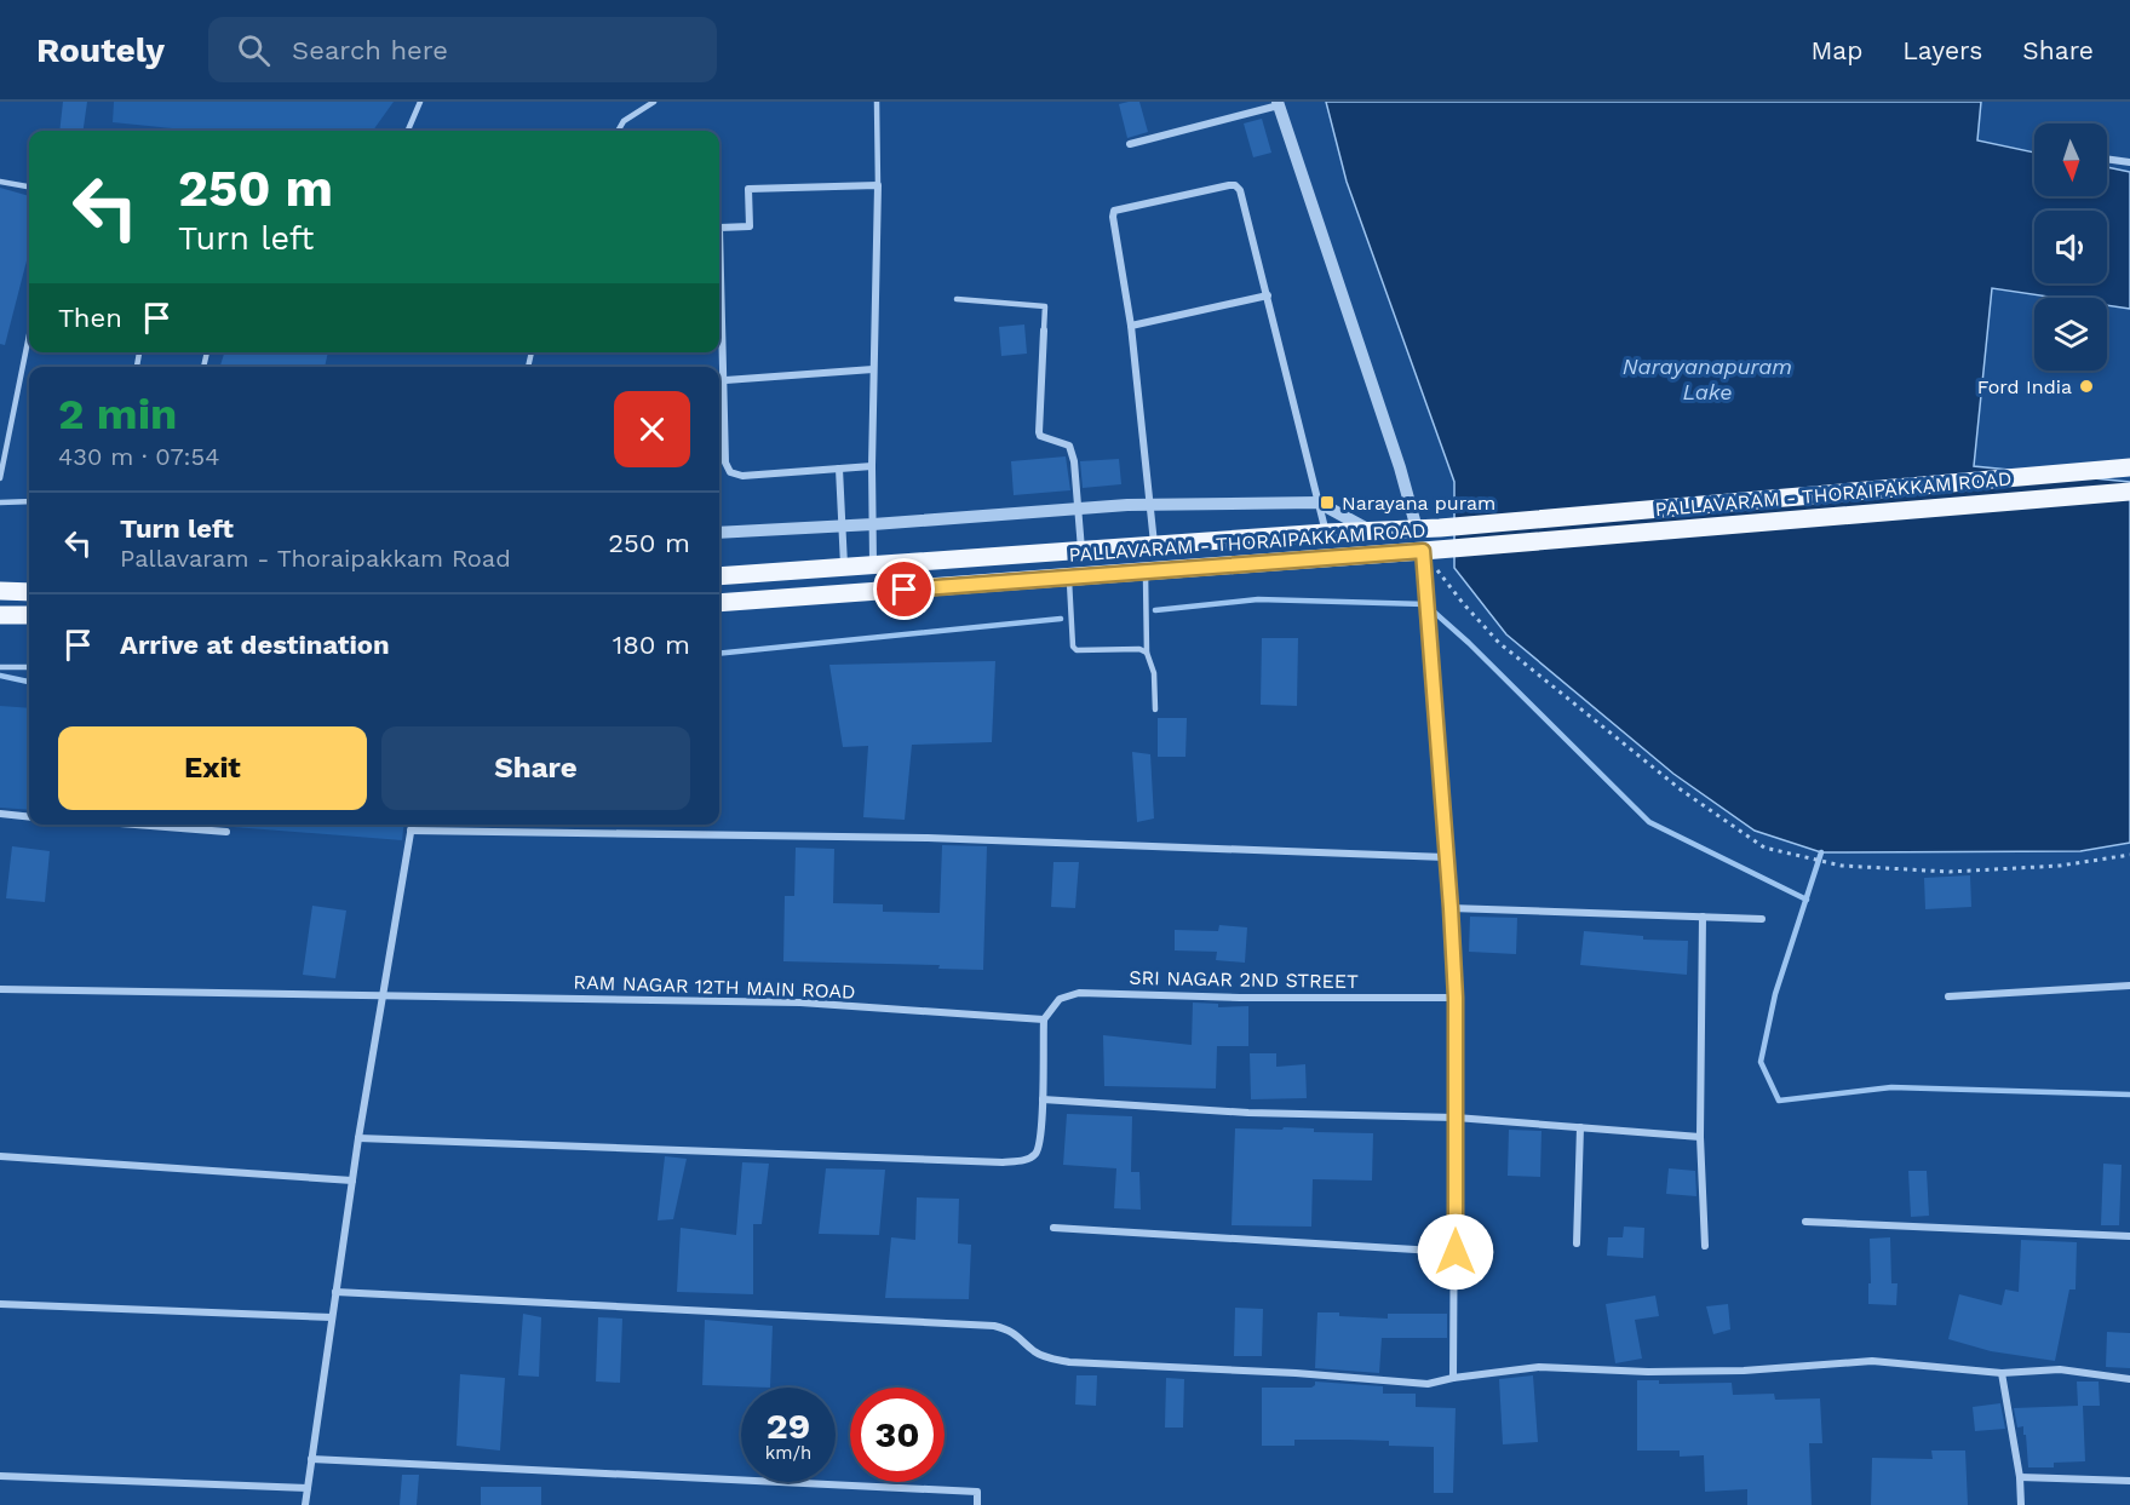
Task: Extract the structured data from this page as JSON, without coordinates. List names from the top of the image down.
{
  "streets": {
    "main road": ["PALLAVARAM - THORAIPAKKAM ROAD"],
    "street": ["SRI NAGAR 2ND STREET", "RAM NAGAR 12TH MAIN ROAD"]
  },
  "crossings": [
    ["SRI NAGAR 2ND STREET", "RAM NAGAR 12TH MAIN ROAD"]
  ],
  "water": ["Narayanapuram Lake"],
  "places": {
    "other": ["Ford India"],
    "transit": ["Narayana puram"]
  },
  "north": "bottom",
  "page": {
    "header": "Routely",
    "search": "Search here",
    "nav": ["Map", "Layers", "Share"],
    "turn": ["250 m", "Turn left"],
    "then": "Then",
    "heading": ["2 min", "430 m · 07:54"],
    "list": [
      {
        "name": "Turn left",
        "note": "Pallavaram - Thoraipakkam Road",
        "value": "250 m"
      },
      {
        "name": "Arrive at destination",
        "value": "180 m"
      }
    ],
    "buttons": ["Exit", "Share"],
    "speed": "29 km/h",
    "limit": "30"
  }
}
